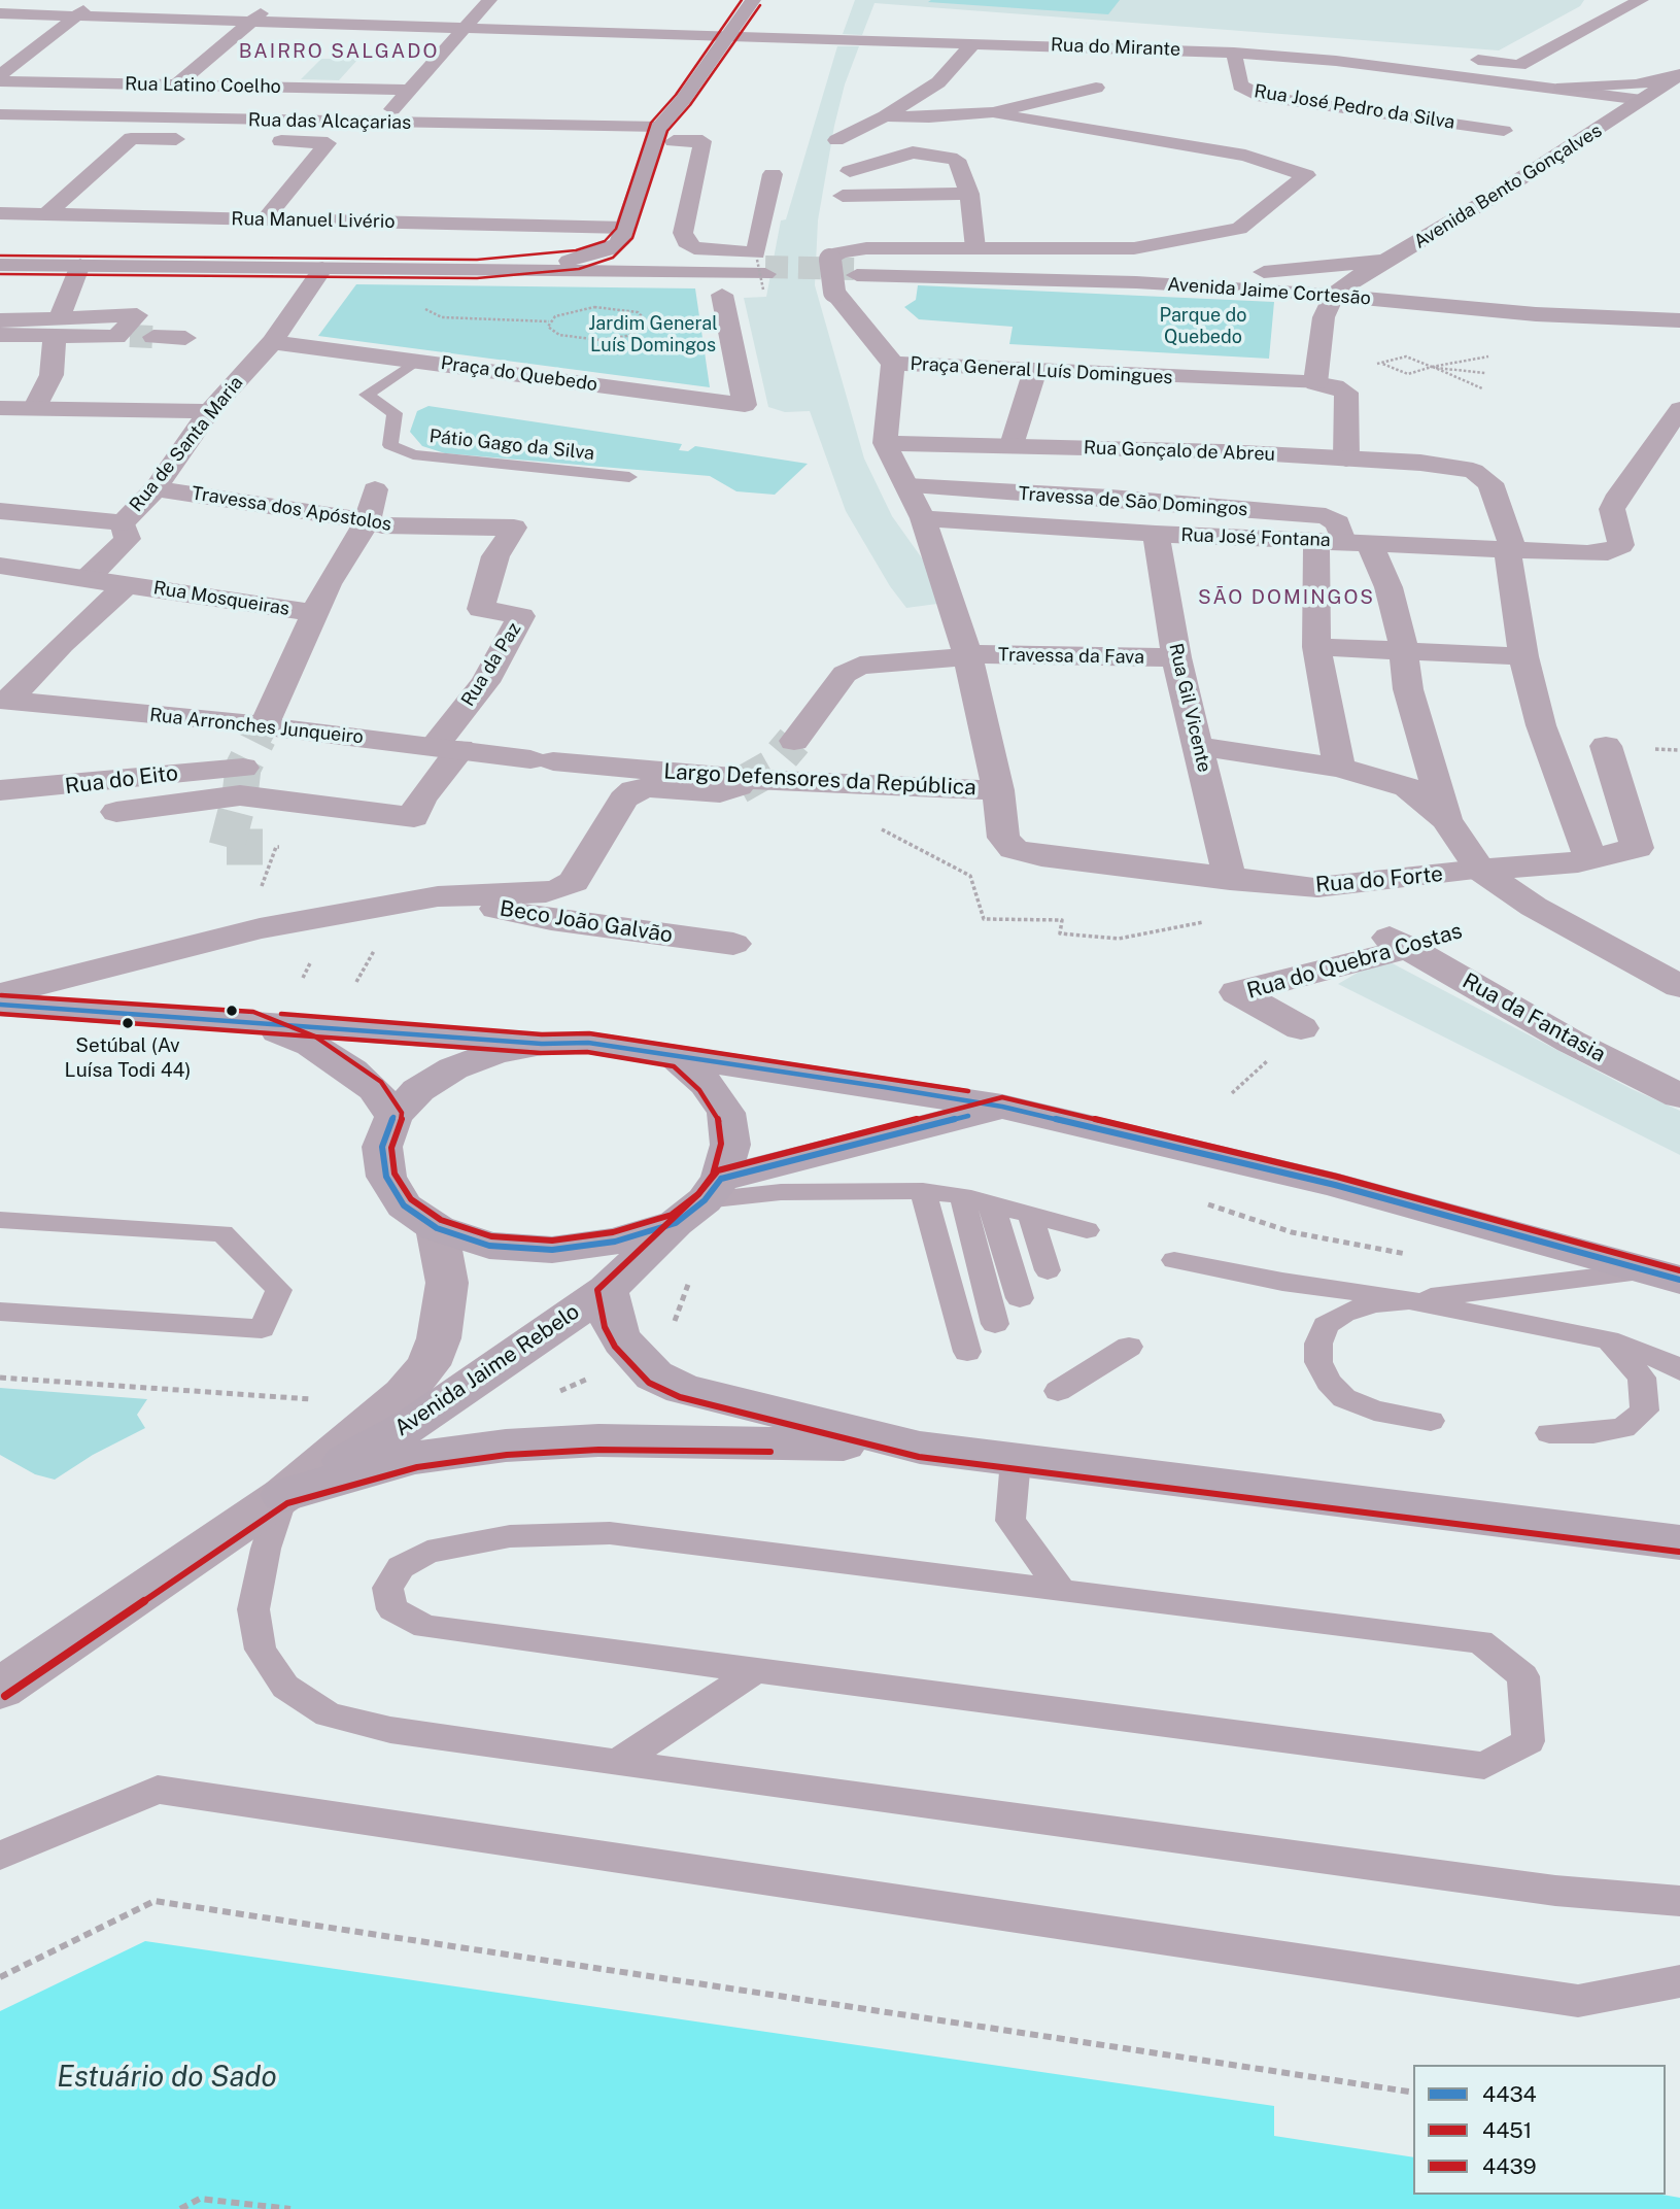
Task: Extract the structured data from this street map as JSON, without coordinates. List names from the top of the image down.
{
  "streets": {
    "main road": ["Avenida Bento Gonçalves", "Avenida Jaime Cortesão", "Avenida Jaime Rebelo"],
    "street": [
      "Rua do Mirante",
      "Rua Latino Coelho",
      "Rua José Pedro da Silva",
      "Rua das Alcaçarias",
      "Rua Manuel Livério",
      "Praça General Luís Domingues",
      "Praça do Quebedo",
      "Rua de Santa Maria",
      "Rua Gonçalo de Abreu",
      "Travessa de São Domingos",
      "Travessa dos Apóstolos",
      "Rua José Fontana",
      "Rua Mosqueiras",
      "Travessa da Fava",
      "Rua da Paz",
      "Rua Gil Vicente",
      "Rua Arronches Junqueiro",
      "Rua do Eito",
      "Largo Defensores da República",
      "Rua do Forte",
      "Beco João Galvão",
      "Rua do Quebra Costas",
      "Rua da Fantasia"
    ],
    "lane": ["Pátio Gago da Silva"]
  },
  "crossings": [
    ["Rua do Mirante", "Rua José Pedro da Silva"],
    ["Rua do Mirante", "Avenida Bento Gonçalves"],
    ["Avenida Bento Gonçalves", "Avenida Jaime Cortesão"],
    ["Praça do Quebedo", "Rua de Santa Maria"],
    ["Praça do Quebedo", "Pátio Gago da Silva"],
    ["Rua de Santa Maria", "Travessa dos Apóstolos"],
    ["Rua de Santa Maria", "Rua Mosqueiras"],
    ["Rua Gonçalo de Abreu", "Rua José Fontana"],
    ["Travessa de São Domingos", "Rua José Fontana"],
    ["Travessa dos Apóstolos", "Rua da Paz"],
    ["Rua José Fontana", "Rua Gil Vicente"],
    ["Travessa da Fava", "Rua Gil Vicente"],
    ["Rua da Paz", "Rua Arronches Junqueiro"],
    ["Rua Gil Vicente", "Rua do Forte"],
    ["Rua Arronches Junqueiro", "Largo Defensores da República"],
    ["Largo Defensores da República", "Rua do Forte"],
    ["Rua do Quebra Costas", "Rua da Fantasia"]
  ],
  "districts": ["BAIRRO SALGADO", "SÃO DOMINGOS"],
  "water": ["Estuário do Sado"],
  "parks": ["Parque do Quebedo", "Jardim General Luís Domingos"],
  "places": ["Setúbal (Av Luísa Todi 44)"],
  "lines": ["transit line 4439", "transit line 4451", "transit line 4434"],
  "legend": ["4434", "4451", "4439"]
}
